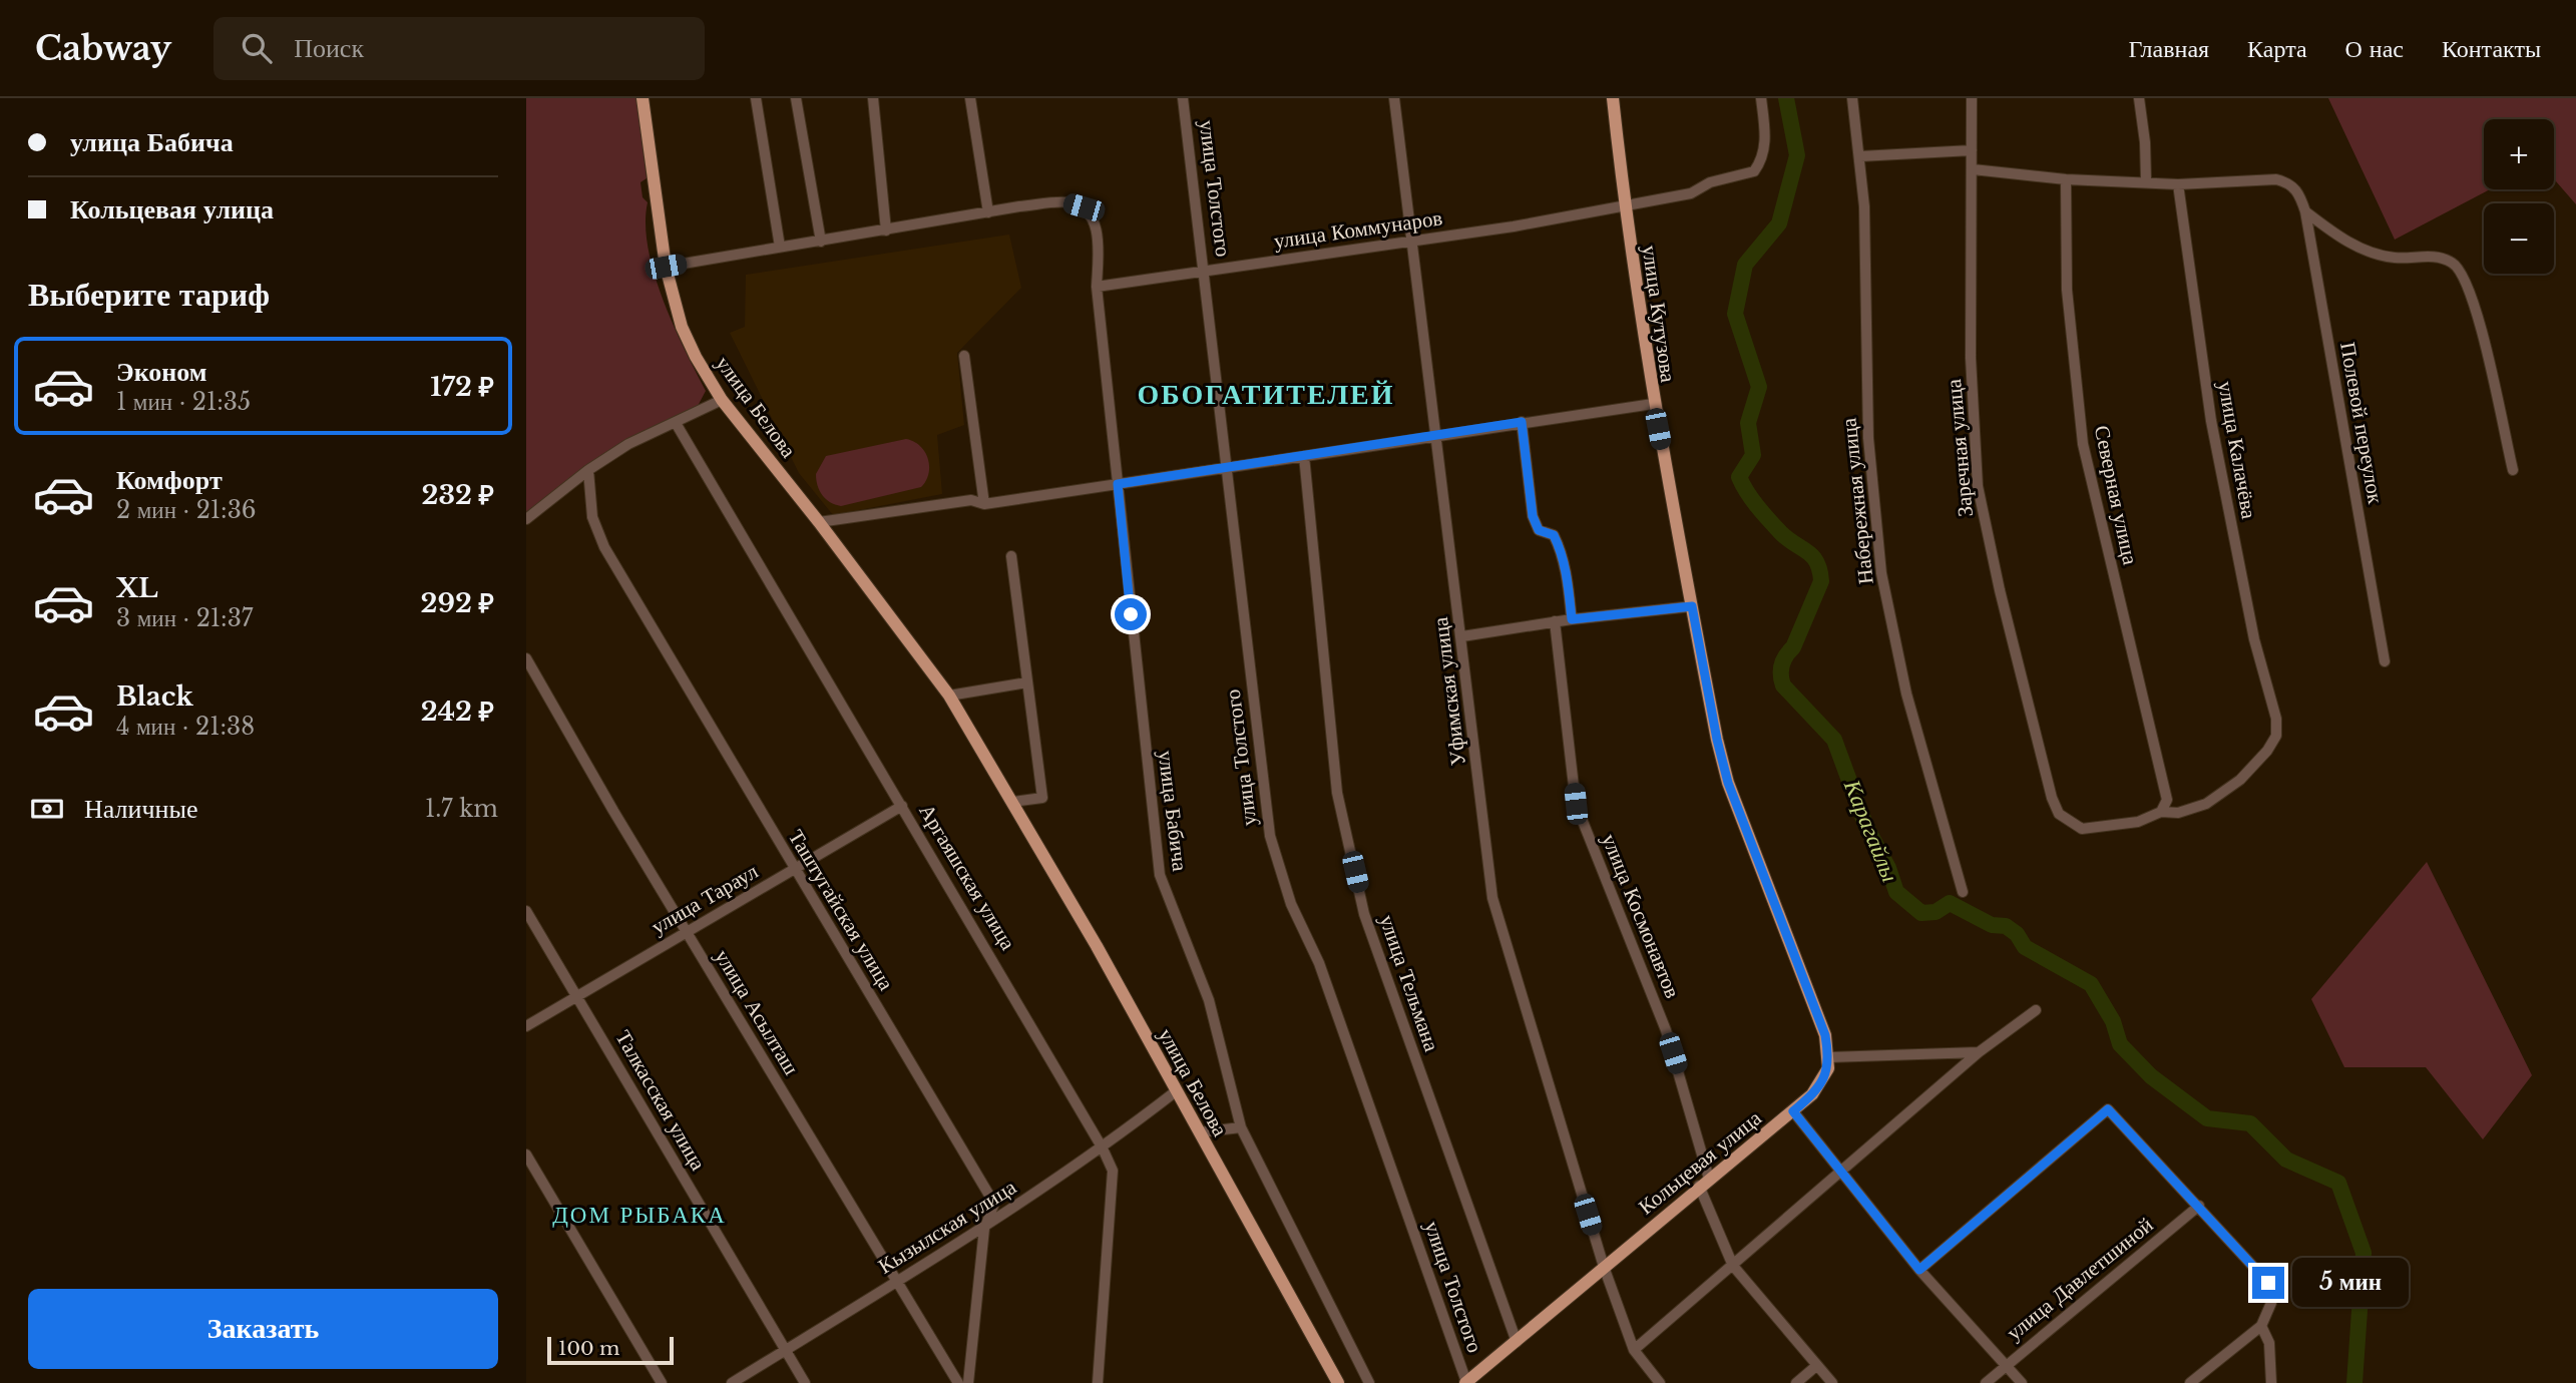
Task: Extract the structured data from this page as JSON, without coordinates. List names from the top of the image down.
{
  "streets": {
    "main road": ["улица Кутузова", "улица Белова", "Кольцевая улица"],
    "street": [
      "улица Толстого",
      "улица Коммунаров",
      "Полевой переулок",
      "Заречная улица",
      "улица Калачёва",
      "Северная улица",
      "Набережная улица",
      "Уфимская улица",
      "улица Бабича",
      "Аргаяшская улица",
      "улица Тараул",
      "Таштугайская улица",
      "улица Космонавтов",
      "улица Тельмана",
      "улица Асылташ",
      "Талкасская улица",
      "Кызылская улица",
      "улица Давлетшиной"
    ]
  },
  "crossings": [
    ["улица Толстого", "улица Коммунаров"],
    ["улица Толстого", "Кольцевая улица"],
    ["улица Коммунаров", "улица Кутузова"],
    ["улица Коммунаров", "Уфимская улица"],
    ["улица Коммунаров", "улица Бабича"],
    ["улица Кутузова", "Кольцевая улица"],
    ["улица Белова", "Кызылская улица"],
    ["Полевой переулок", "улица Калачёва"],
    ["Заречная улица", "улица Калачёва"],
    ["Заречная улица", "Северная улица"],
    ["улица Калачёва", "Северная улица"],
    ["Уфимская улица", "Кольцевая улица"],
    ["Аргаяшская улица", "улица Тараул"],
    ["Аргаяшская улица", "Кызылская улица"],
    ["улица Тараул", "Таштугайская улица"],
    ["улица Тараул", "улица Асылташ"],
    ["улица Тараул", "Талкасская улица"],
    ["Таштугайская улица", "Кызылская улица"],
    ["улица Космонавтов", "Кольцевая улица"],
    ["улица Тельмана", "Кольцевая улица"],
    ["улица Асылташ", "Кызылская улица"],
    ["Талкасская улица", "Кызылская улица"]
  ],
  "districts": ["ОБОГАТИТЕЛЕЙ", "ДОМ РЫБАКА"],
  "water": ["Карагайлы"],
  "scale_bar": "100 m",
  "page": {
    "header": "Cabway",
    "search": "Поиск",
    "nav": [
      "Главная",
      "Карта",
      "О нас",
      "Контакты"
    ],
    "banner": ["улица Бабича", "Кольцевая улица"],
    "map_buttons": ["+", "−"],
    "heading": "Выберите тариф",
    "list": [
      {
        "name": "Эконом",
        "note": "1 мин · 21:35",
        "value": "172 ₽"
      },
      {
        "name": "Комфорт",
        "note": "2 мин · 21:36",
        "value": "232 ₽"
      },
      {
        "name": "XL",
        "note": "3 мин · 21:37",
        "value": "292 ₽"
      },
      {
        "name": "Black",
        "note": "4 мин · 21:38",
        "value": "242 ₽"
      }
    ],
    "pay": ["Наличные", "1.7 km"],
    "bubble": "5 мин",
    "buttons": "Заказать",
    "scale": "100 m"
  }
}
